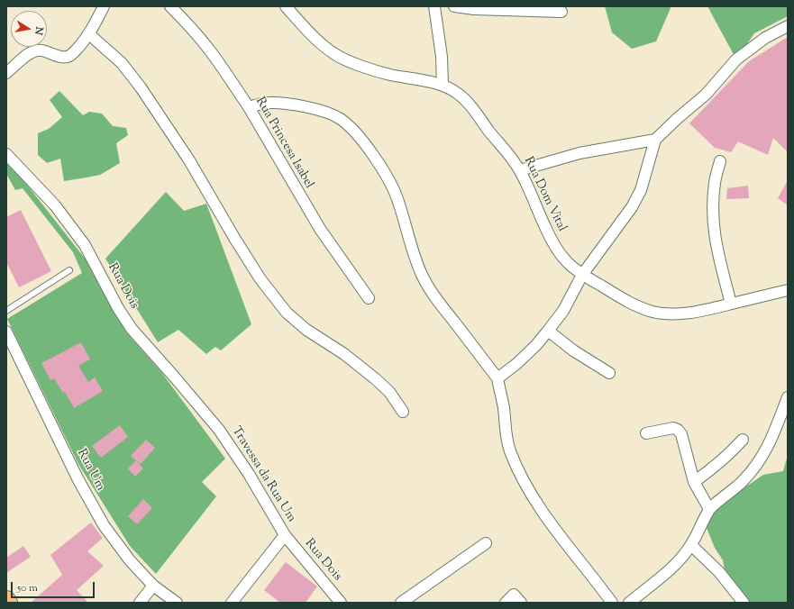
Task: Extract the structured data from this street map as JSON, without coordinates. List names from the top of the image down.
{
  "streets": {
    "street": [
      "Rua Princesa Isabel",
      "Rua Dom Vital",
      "Rua Dois",
      "Rua Um",
      "Travessa da Rua Um"
    ]
  },
  "crossings": [
    ["Rua Dois", "Travessa da Rua Um"]
  ],
  "scale_bar": "50 m",
  "north": "right"
}
